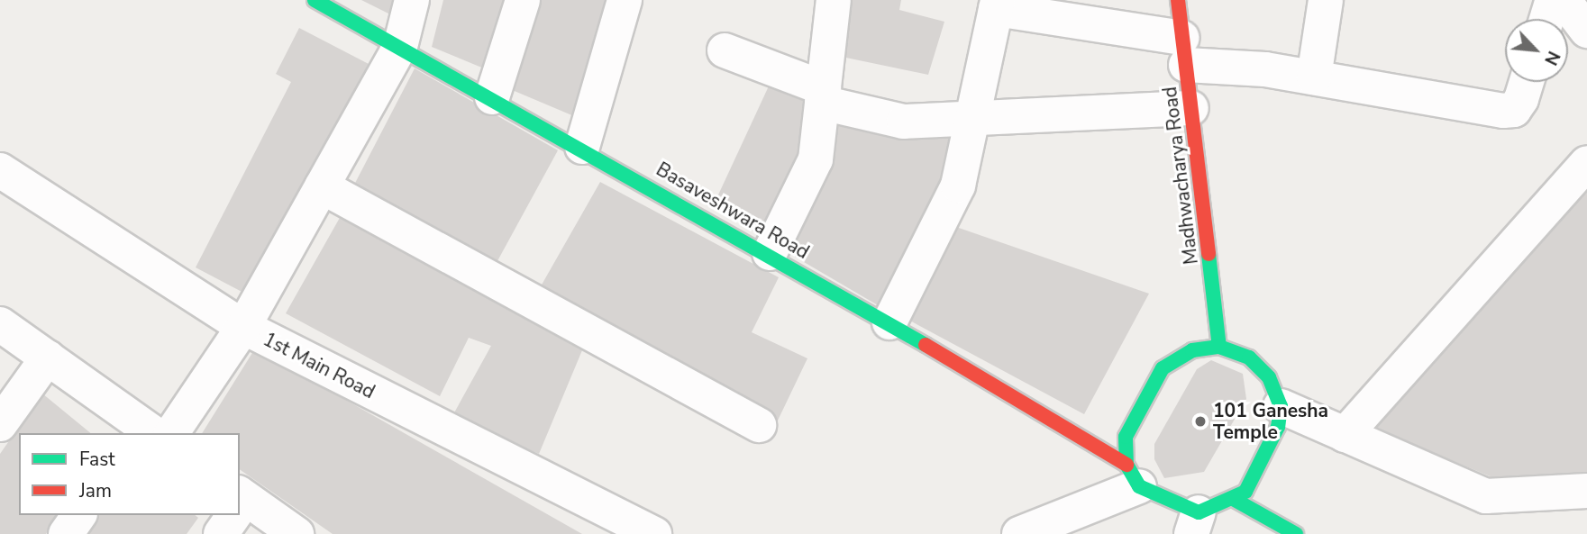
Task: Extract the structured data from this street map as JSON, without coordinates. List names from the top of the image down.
{
  "streets": {
    "street": ["Madhwacharya Road", "Basaveshwara Road", "1st Main Road"]
  },
  "crossings": [
    ["Madhwacharya Road", "Basaveshwara Road"]
  ],
  "places": ["101 Ganesha Temple"],
  "legend": ["Fast", "Jam"],
  "north": "bottom right"
}
